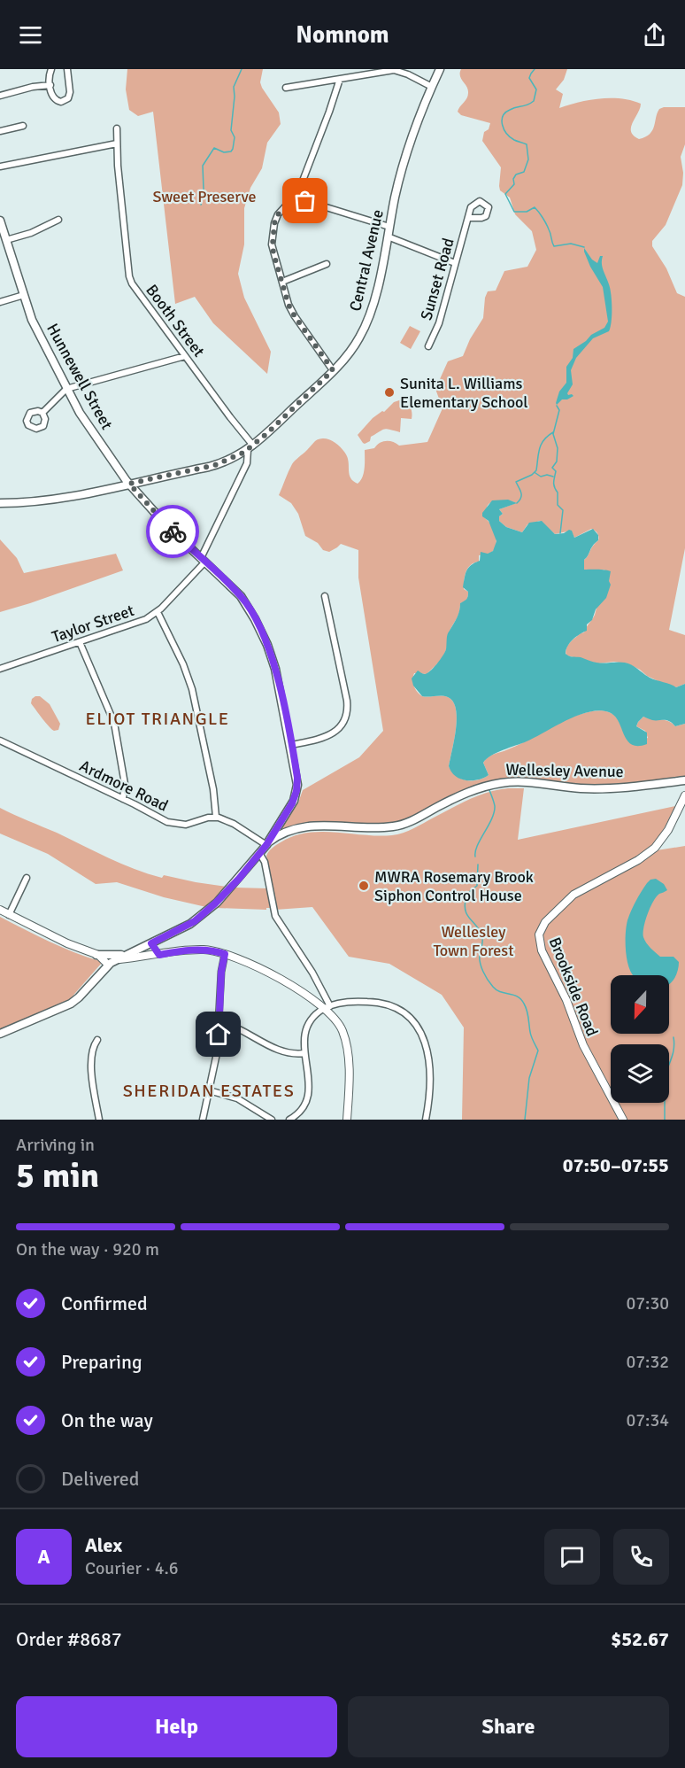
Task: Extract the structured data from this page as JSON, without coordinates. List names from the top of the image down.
{
  "streets": {
    "main road": ["Central Avenue", "Hunnewell Street", "Wellesley Avenue"],
    "street": [
      "Sunset Road",
      "Booth Street",
      "Taylor Street",
      "Ardmore Road",
      "Brookside Road"
    ]
  },
  "crossings": [
    ["Central Avenue", "Booth Street"],
    ["Central Avenue", "Hunnewell Street"],
    ["Central Avenue", "Taylor Street"],
    ["Booth Street", "Taylor Street"],
    ["Hunnewell Street", "Taylor Street"],
    ["Hunnewell Street", "Wellesley Avenue"]
  ],
  "districts": ["ELIOT TRIANGLE", "SHERIDAN ESTATES"],
  "parks": ["Sweet Preserve", "Wellesley Town Forest"],
  "places": ["Sunita L. Williams Elementary School", "MWRA Rosemary Brook Siphon Control House"],
  "north": "bottom",
  "page": {
    "header": "Nomnom",
    "heading": ["5 min", "Arriving in", "07:50–07:55"],
    "panel": [
      "Alex",
      "Courier · 4.6",
      "Order #8687",
      "$52.67"
    ],
    "bar": "On the way · 920 m",
    "list": [
      ["Confirmed", "07:30"],
      ["Preparing", "07:32"],
      ["On the way", "07:34"],
      "Delivered"
    ],
    "round": "A",
    "buttons": ["Help", "Share"]
  }
}
